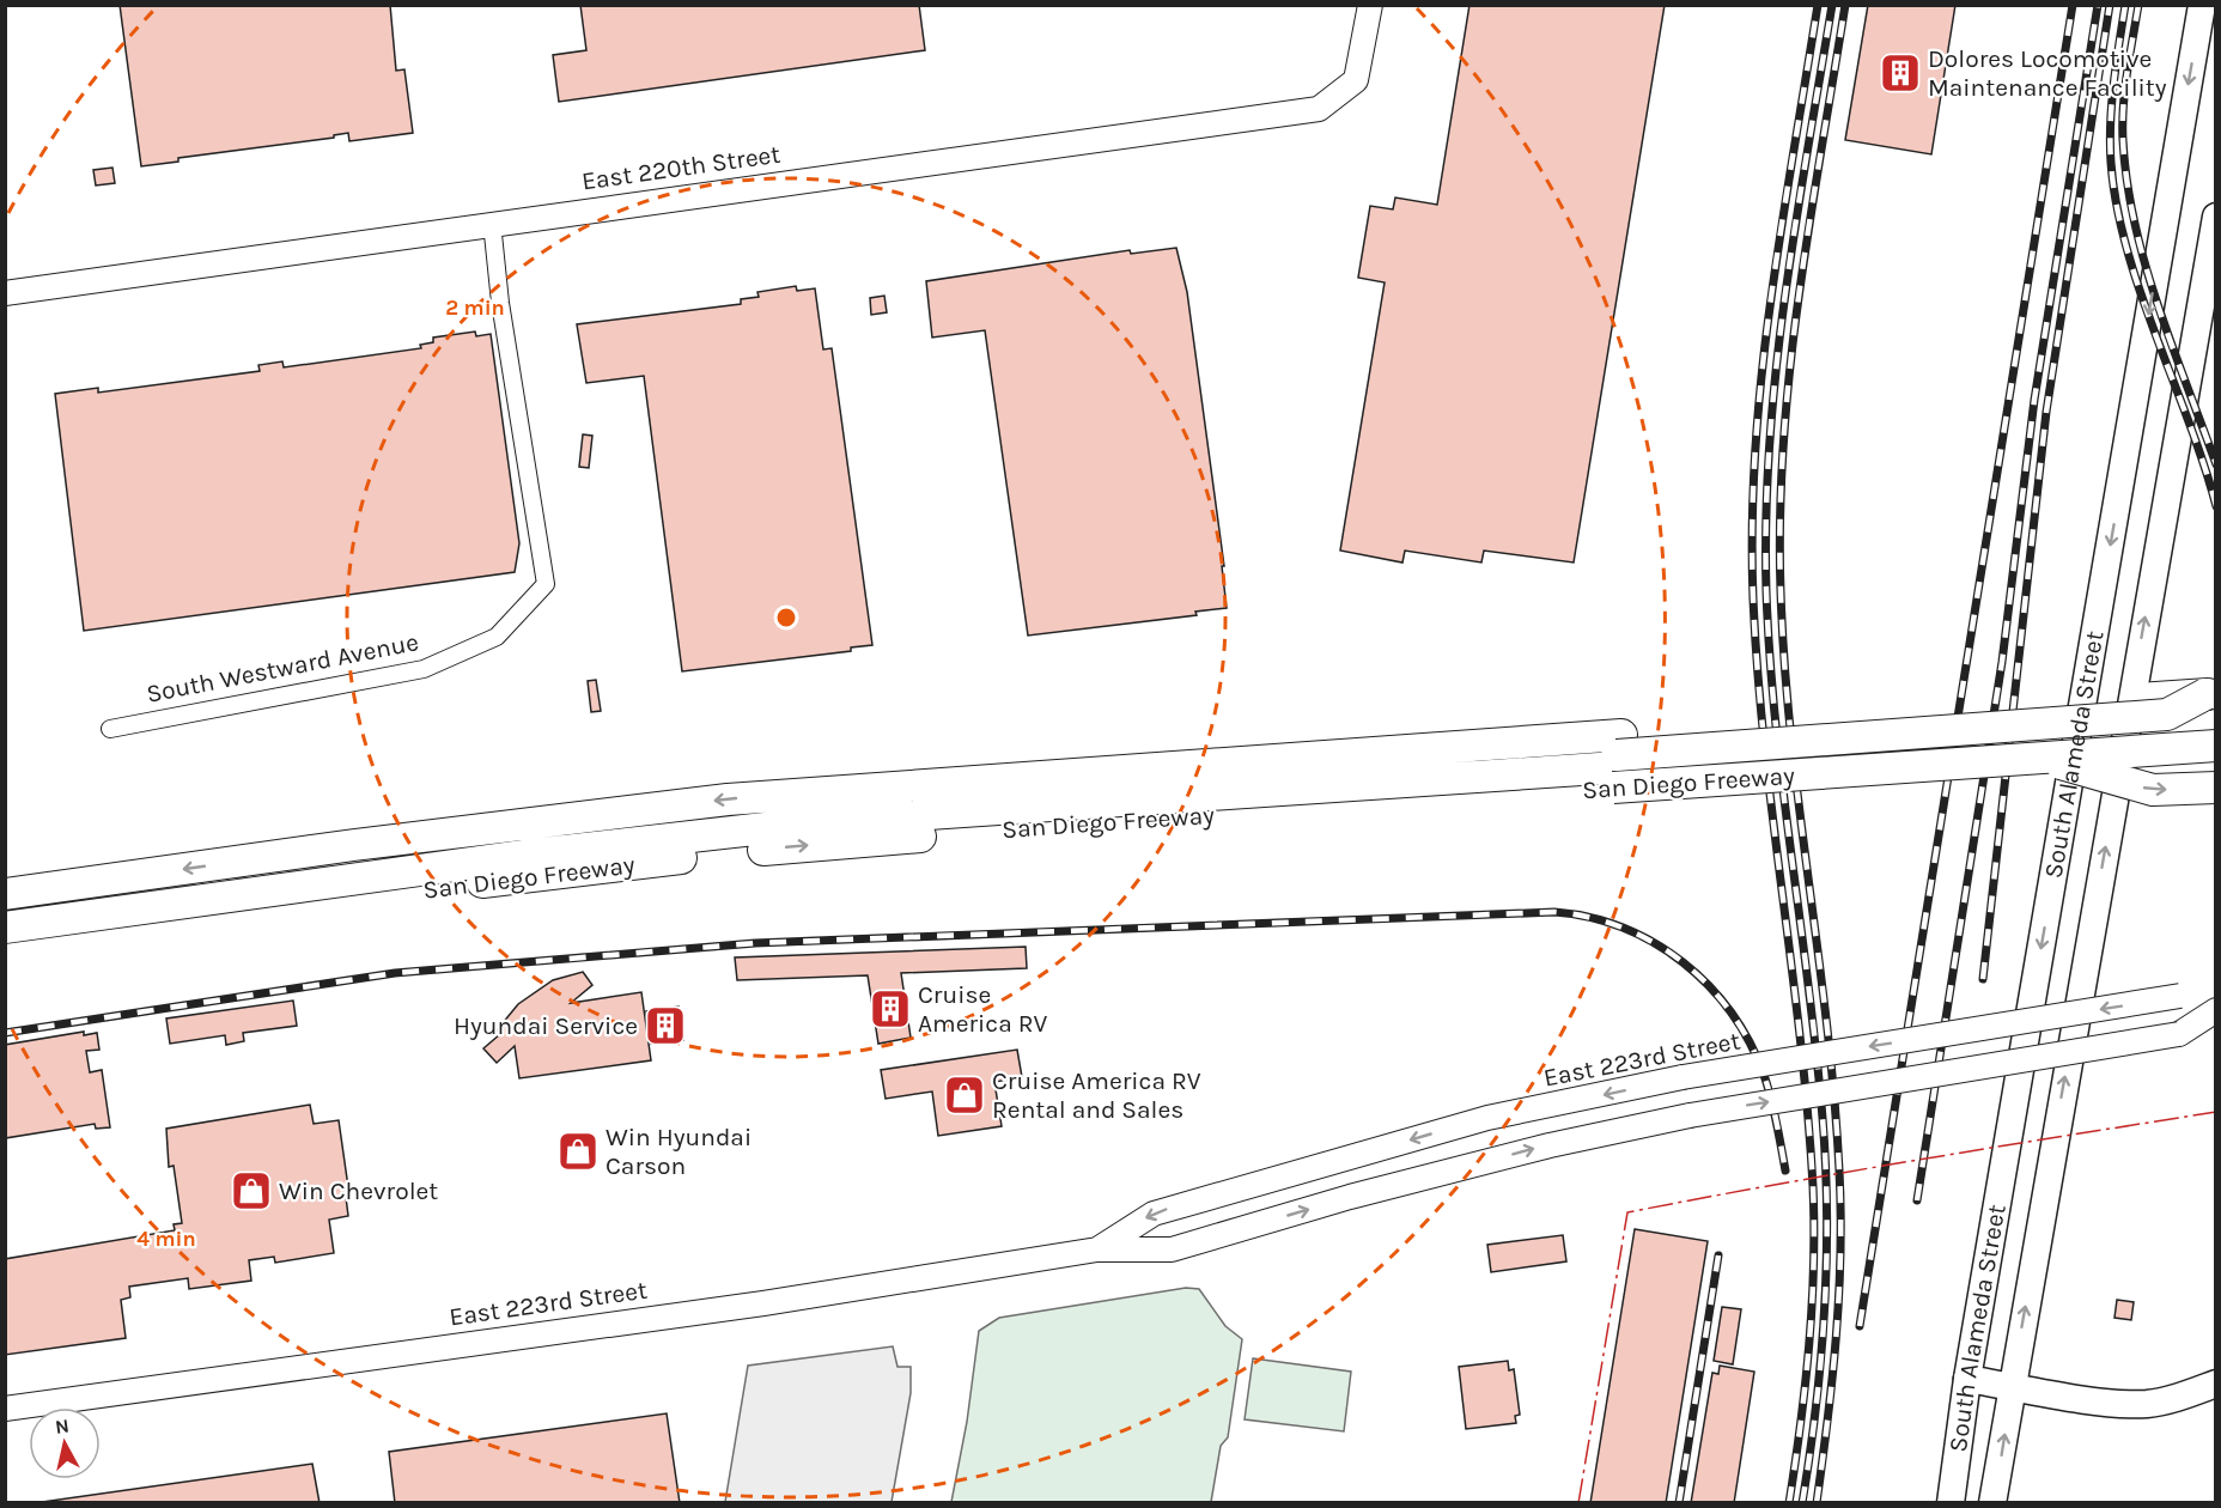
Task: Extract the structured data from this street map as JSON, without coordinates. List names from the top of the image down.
{
  "streets": {
    "highway": ["San Diego Freeway"],
    "main road": ["East 220th Street", "South Alameda Street", "East 223rd Street"],
    "street": ["South Westward Avenue"]
  },
  "crossings": [
    ["East 220th Street", "South Westward Avenue"]
  ],
  "places": {
    "building": ["Dolores Locomotive Maintenance Facility", "Cruise America RV", "Hyundai Service"],
    "shop": ["Cruise America RV Rental and Sales", "Win Hyundai Carson", "Win Chevrolet"]
  },
  "north": "top",
  "rings": ["2 min", "4 min"]
}
